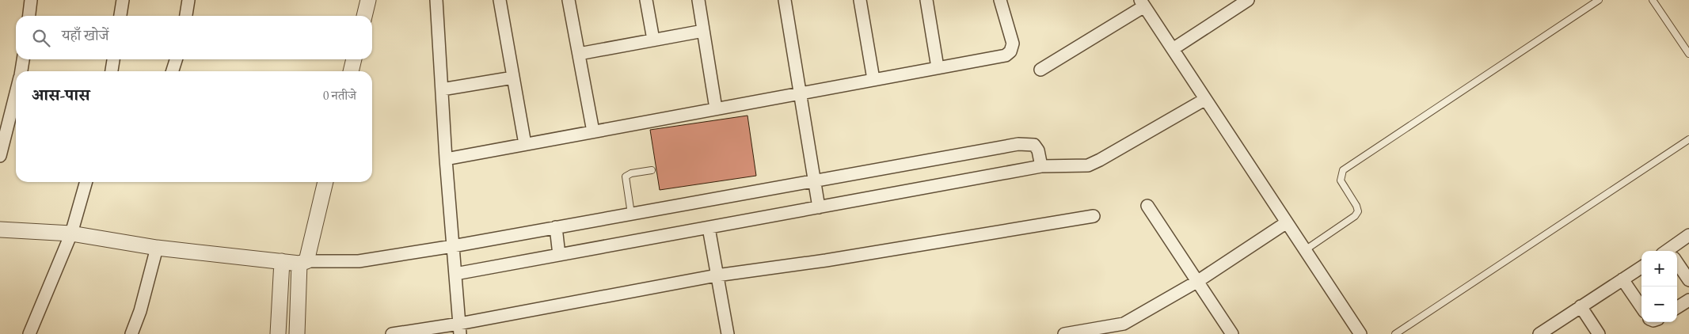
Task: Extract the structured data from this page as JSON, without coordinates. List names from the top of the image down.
{
  "page": {
    "search": "यहाँ खोजें",
    "heading": ["आस-पास", "0 नतीजे"],
    "map_buttons": ["+", "−"]
  }
}
